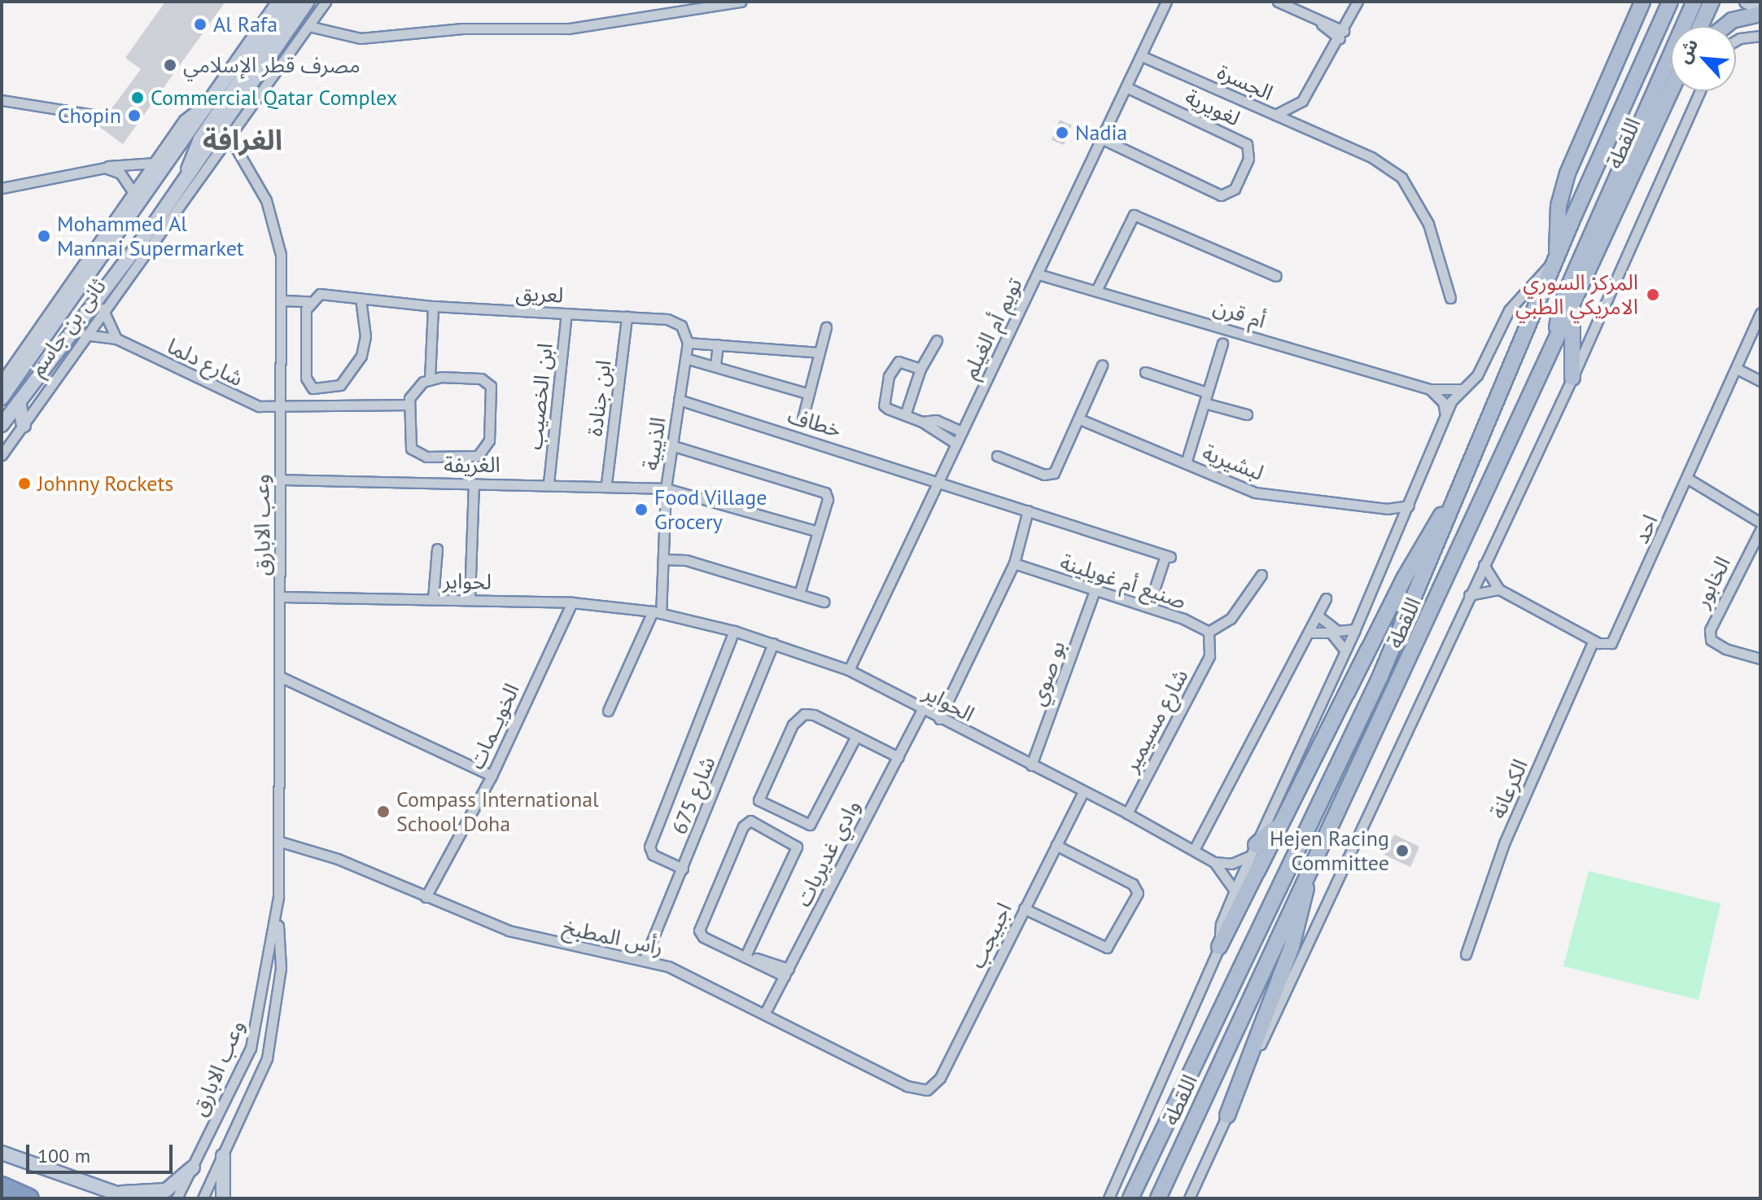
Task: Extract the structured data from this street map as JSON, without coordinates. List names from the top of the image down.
{
  "streets": {
    "main road": ["اللقطة", "ثانى بن جاسم"],
    "street": [
      "الجسرة",
      "لغويرية",
      "لعريق",
      "أم قرن",
      "تويم أم الغيلم",
      "شارع دلما",
      "ابن الخصيب",
      "ابن جنادة",
      "خطاف",
      "الذيبية",
      "لبشيرية",
      "الغريفة",
      "وعب الابارق",
      "احد",
      "لحواير",
      "صنيع أم غويلينة",
      "الخابور",
      "بو صوي",
      "الحواير",
      "شارع مسيمير",
      "الخويــمات",
      "الكرعانة",
      "شارع 675",
      "وادي غديريات",
      "اجبيجب",
      "رأس المطبخ"
    ]
  },
  "crossings": [
    ["الجسرة", "تويم أم الغيلم"],
    ["لغويرية", "تويم أم الغيلم"],
    ["اللقطة", "أم قرن"],
    ["اللقطة", "لبشيرية"],
    ["اللقطة", "الحواير"],
    ["لعريق", "ابن الخصيب"],
    ["لعريق", "ابن جنادة"],
    ["لعريق", "وعب الابارق"],
    ["أم قرن", "تويم أم الغيلم"],
    ["ثانى بن جاسم", "شارع دلما"],
    ["ثانى بن جاسم", "وعب الابارق"],
    ["تويم أم الغيلم", "خطاف"],
    ["تويم أم الغيلم", "الحواير"],
    ["شارع دلما", "وعب الابارق"],
    ["ابن الخصيب", "الغريفة"],
    ["ابن جنادة", "الغريفة"],
    ["خطاف", "الذيبية"],
    ["الذيبية", "الغريفة"],
    ["الذيبية", "لحواير"],
    ["الذيبية", "الحواير"],
    ["الغريفة", "وعب الابارق"],
    ["وعب الابارق", "لحواير"],
    ["وعب الابارق", "رأس المطبخ"],
    ["احد", "الكرعانة"],
    ["لحواير", "الحواير"],
    ["لحواير", "الخويــمات"],
    ["صنيع أم غويلينة", "بو صوي"],
    ["صنيع أم غويلينة", "شارع مسيمير"],
    ["بو صوي", "الحواير"],
    ["الحواير", "شارع مسيمير"],
    ["الحواير", "شارع 675"],
    ["الحواير", "وادي غديريات"],
    ["الحواير", "اجبيجب"],
    ["الخويــمات", "رأس المطبخ"],
    ["شارع 675", "رأس المطبخ"],
    ["وادي غديريات", "رأس المطبخ"],
    ["اجبيجب", "رأس المطبخ"]
  ],
  "districts": ["الغرافة"],
  "places": [
    "Al Rafa",
    "مصرف قطر الإسلامي",
    "Commercial Qatar Complex",
    "Chopin",
    "Nadia",
    "Mohammed Al Mannai Supermarket",
    "المركز السوري الامريكي الطبي",
    "Johnny Rockets",
    "Food Village Grocery",
    "Compass International School Doha",
    "Hejen Racing Committee"
  ],
  "scale_bar": "100 m",
  "north": "top left"
}
